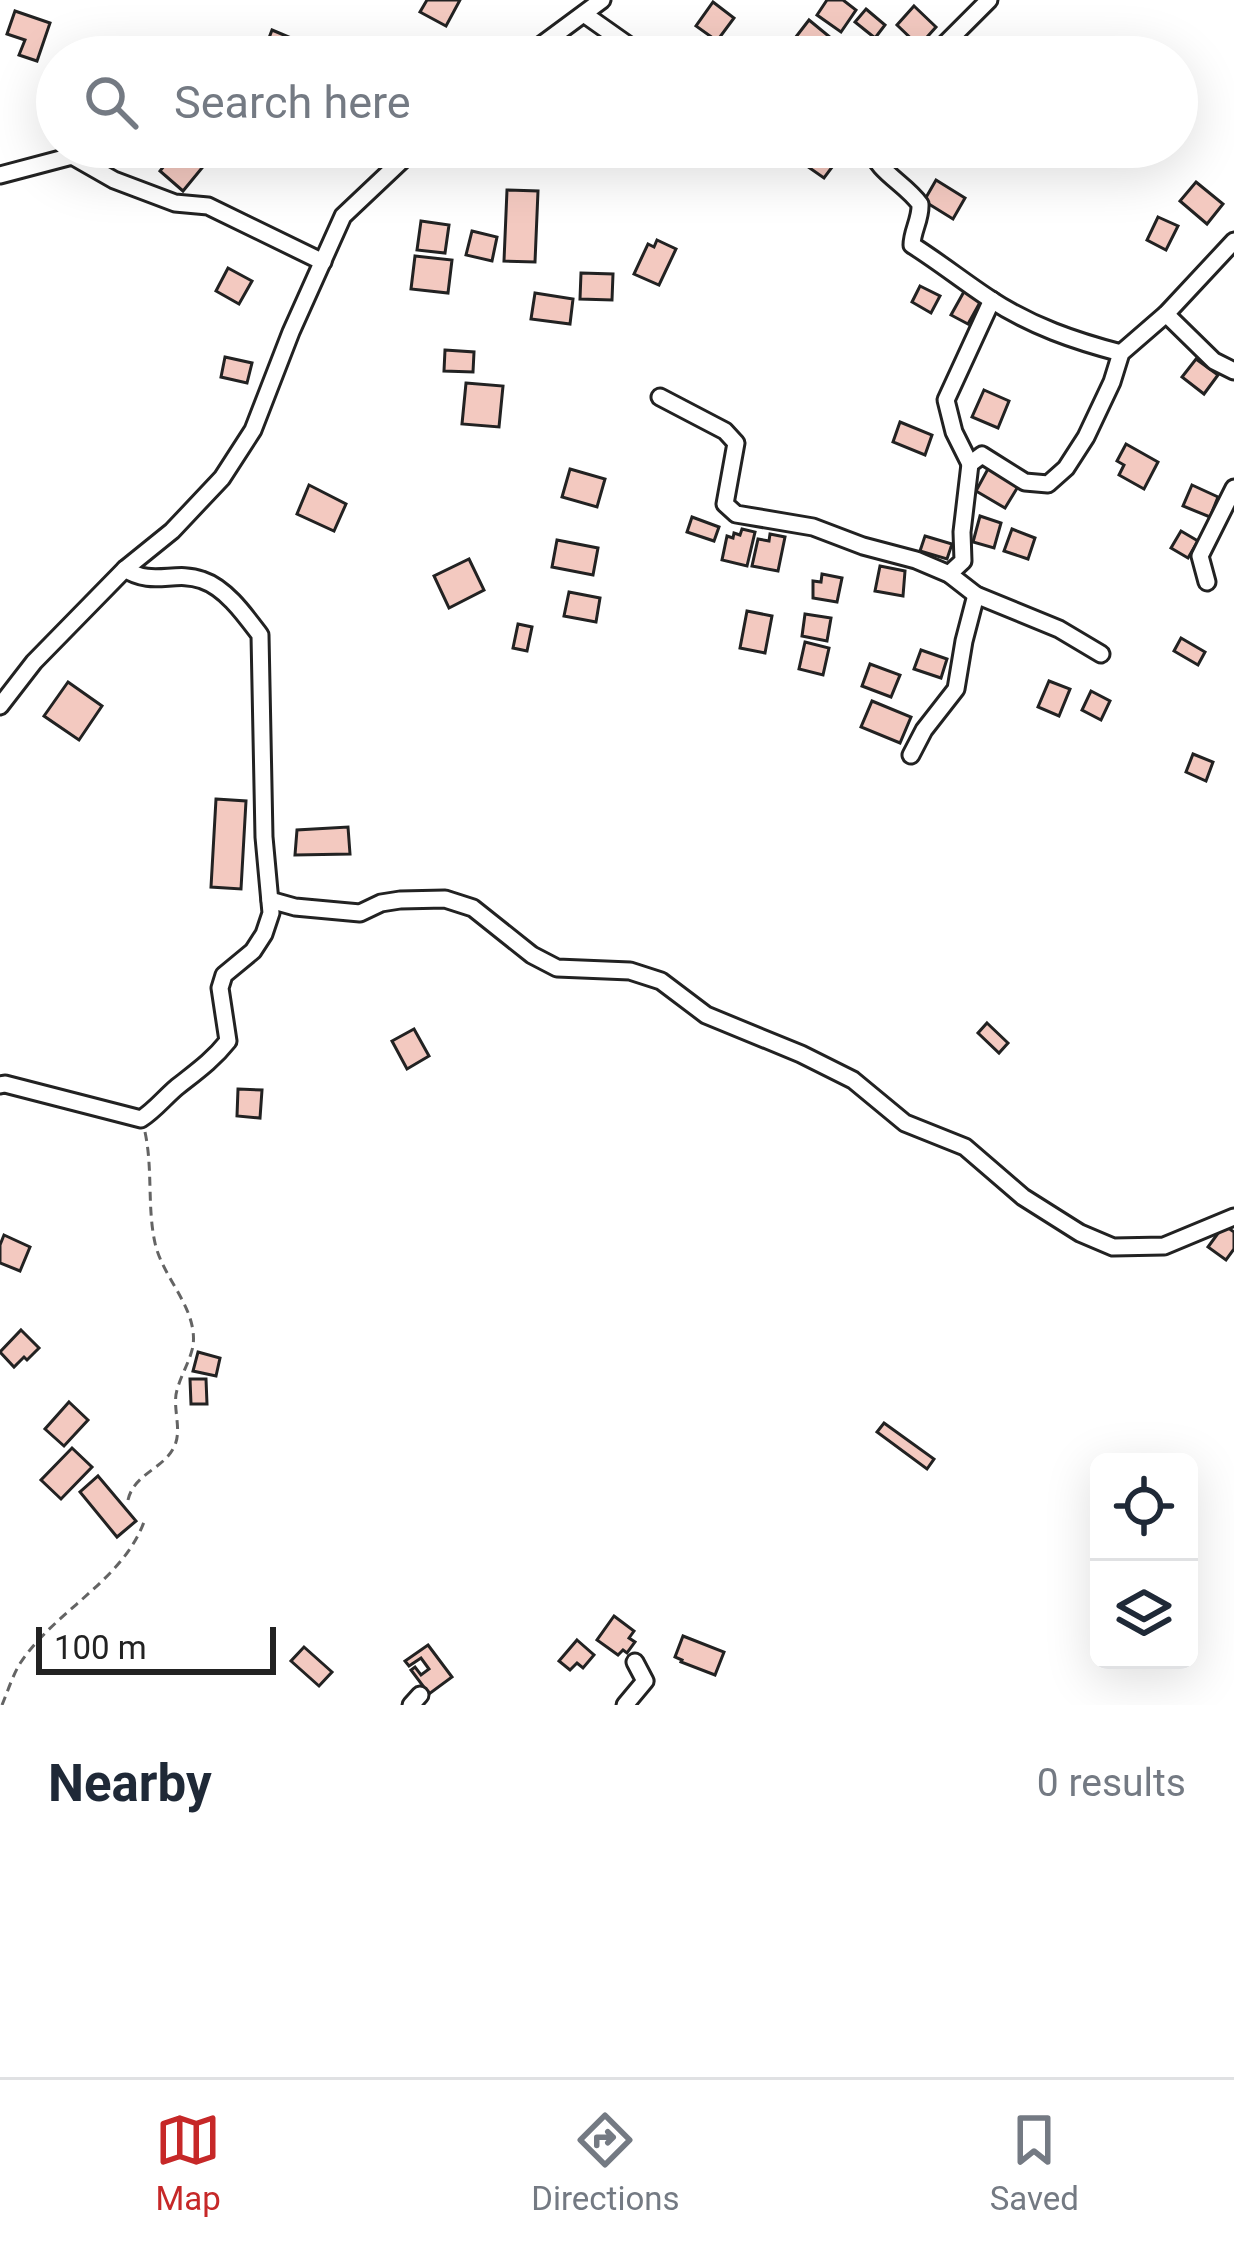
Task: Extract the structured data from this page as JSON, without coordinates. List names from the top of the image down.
{
  "scale_bar": "100 m",
  "page": {
    "search": "Search here",
    "scale": "100 m",
    "heading": ["Nearby", "0 results"],
    "nav": ["Map", "Directions", "Saved"]
  }
}
